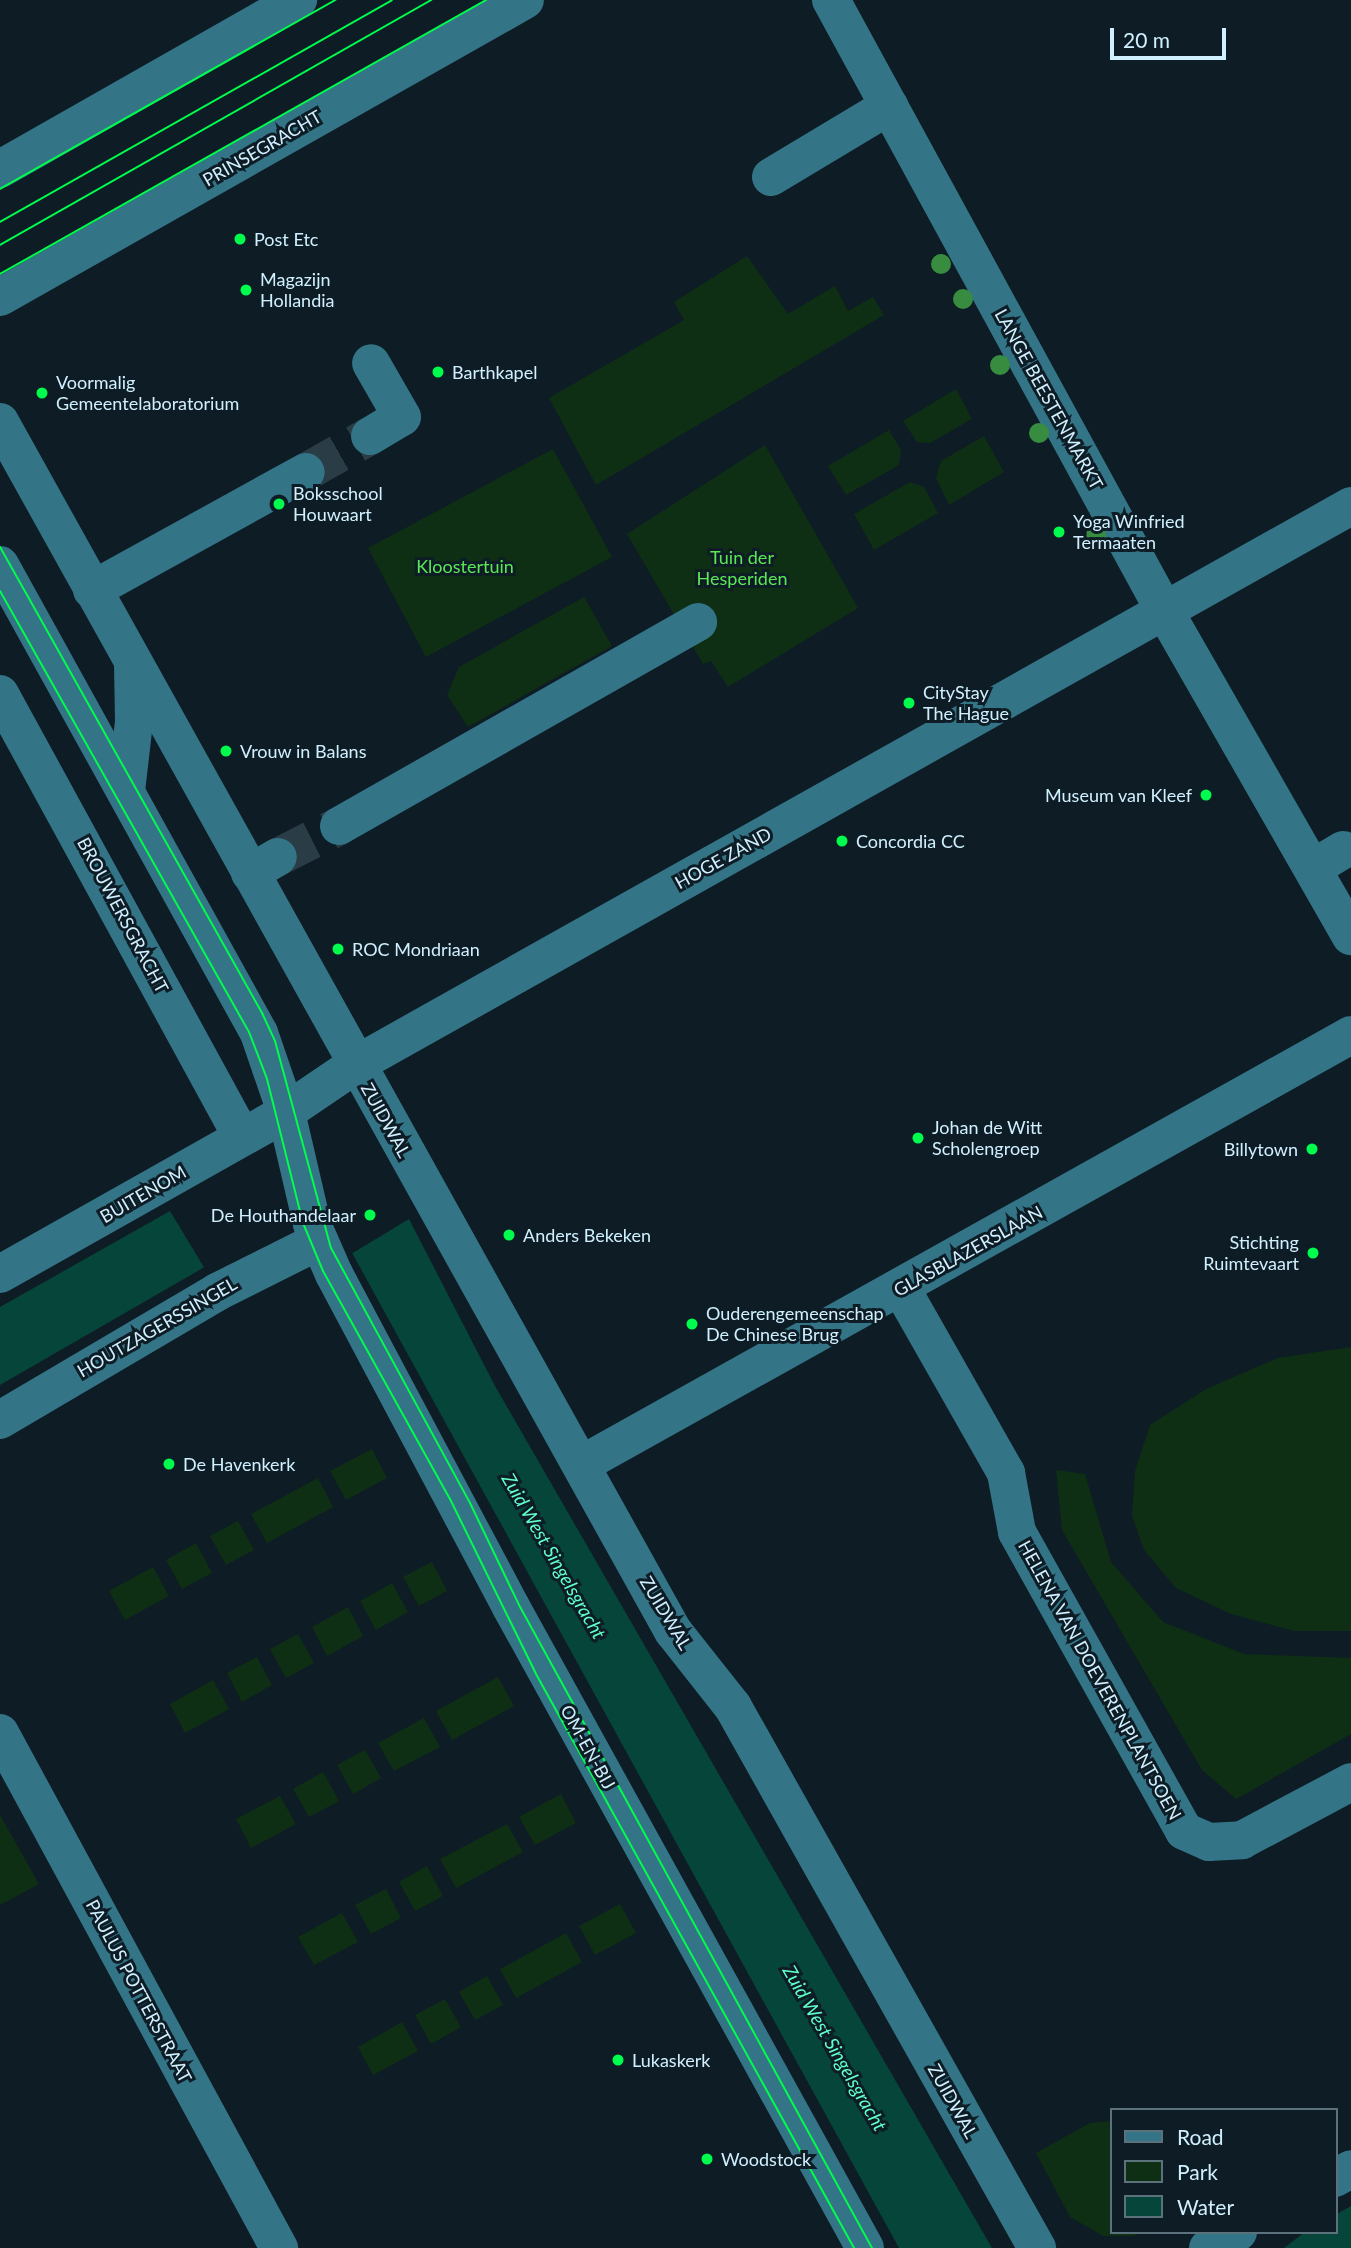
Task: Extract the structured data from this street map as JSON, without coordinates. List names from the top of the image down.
{
  "streets": {
    "street": [
      "PRINSEGRACHT",
      "LANGE BEESTENMARKT",
      "HOGE ZAND",
      "BROUWERSGRACHT",
      "ZUIDWAL",
      "BUITENOM",
      "GLASBLAZERSLAAN",
      "HOUTZAGERSSINGEL",
      "HELENA VAN DOEVERENPLANTSOEN",
      "OM-EN-BIJ",
      "PAULUS POTTERSTRAAT"
    ]
  },
  "crossings": [
    ["LANGE BEESTENMARKT", "HOGE ZAND"],
    ["HOGE ZAND", "ZUIDWAL"],
    ["HOGE ZAND", "BUITENOM"],
    ["BROUWERSGRACHT", "BUITENOM"],
    ["ZUIDWAL", "GLASBLAZERSLAAN"],
    ["GLASBLAZERSLAAN", "HELENA VAN DOEVERENPLANTSOEN"],
    ["HOUTZAGERSSINGEL", "OM-EN-BIJ"]
  ],
  "water": ["Zuid West Singelsgracht"],
  "parks": ["Tuin der Hesperiden", "Kloostertuin"],
  "places": [
    "Post Etc",
    "Magazijn Hollandia",
    "Barthkapel",
    "Voormalig Gemeentelaboratorium",
    "Boksschool Houwaart",
    "Yoga Winfried Termaaten",
    "CityStay The Hague",
    "Vrouw in Balans",
    "Museum van Kleef",
    "Concordia CC",
    "ROC Mondriaan",
    "Johan de Witt Scholengroep",
    "Billytown",
    "De Houthandelaar",
    "Anders Bekeken",
    "Stichting Ruimtevaart",
    "Ouderengemeenschap De Chinese Brug",
    "De Havenkerk",
    "Lukaskerk",
    "Woodstock"
  ],
  "legend": ["Road", "Park", "Water"],
  "scale_bar": "20 m"
}
